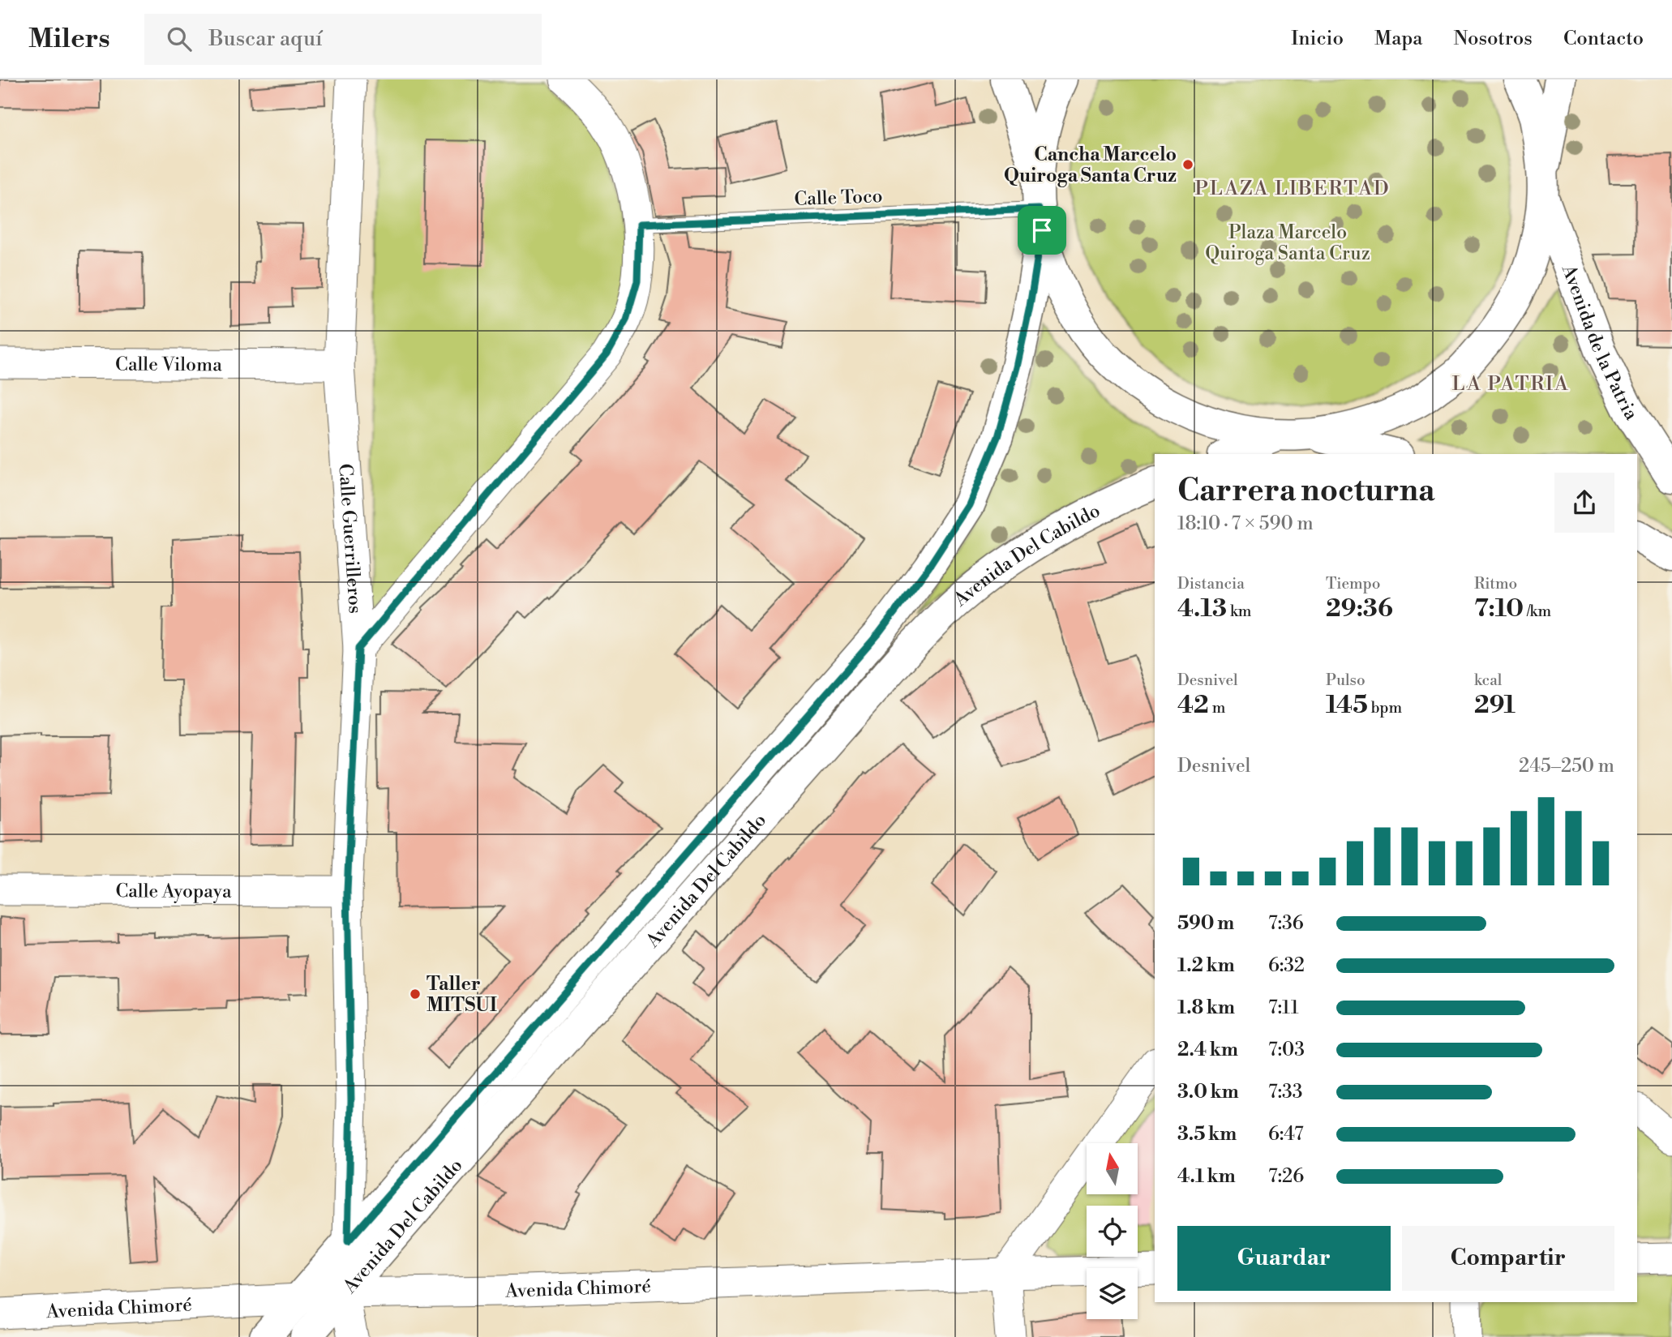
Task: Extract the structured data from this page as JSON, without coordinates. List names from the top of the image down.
{
  "streets": {
    "street": [
      "Avenida de la Patria",
      "Calle Viloma",
      "Calle Guerrilleros",
      "Avenida Del Cabildo",
      "Calle Ayopaya",
      "Avenida Chimoré"
    ],
    "lane": ["Calle Toco"]
  },
  "crossings": [
    ["Calle Toco", "Avenida Del Cabildo"],
    ["Calle Viloma", "Calle Guerrilleros"],
    ["Calle Guerrilleros", "Avenida Del Cabildo"],
    ["Calle Guerrilleros", "Calle Ayopaya"],
    ["Calle Guerrilleros", "Avenida Chimoré"],
    ["Avenida Del Cabildo", "Avenida Chimoré"]
  ],
  "districts": ["PLAZA LIBERTAD", "LA PATRIA"],
  "parks": ["Plaza Marcelo Quiroga Santa Cruz"],
  "places": ["Cancha Marcelo Quiroga Santa Cruz", "Taller MITSUI"],
  "north": "top",
  "page": {
    "header": "Milers",
    "search": "Buscar aquí",
    "nav": [
      "Inicio",
      "Mapa",
      "Nosotros",
      "Contacto"
    ],
    "heading": ["Carrera nocturna", "18:10 · 7 × 590 m"],
    "stats": [
      ["Distancia", "4.13 km"],
      ["Tiempo", "29:36"],
      ["Ritmo", "7:10 /km"],
      ["Desnivel", "42 m"],
      ["Pulso", "145 bpm"],
      ["kcal", "291"]
    ],
    "chart": ["Desnivel", "245–250 m"],
    "list": [
      {
        "name": "590 m",
        "note": "7:36"
      },
      {
        "name": "1.2 km",
        "note": "6:32"
      },
      {
        "name": "1.8 km",
        "note": "7:11"
      },
      {
        "name": "2.4 km",
        "note": "7:03"
      },
      {
        "name": "3.0 km",
        "note": "7:33"
      },
      {
        "name": "3.5 km",
        "note": "6:47"
      },
      {
        "name": "4.1 km",
        "note": "7:26"
      }
    ],
    "buttons": ["Guardar", "Compartir"]
  }
}
